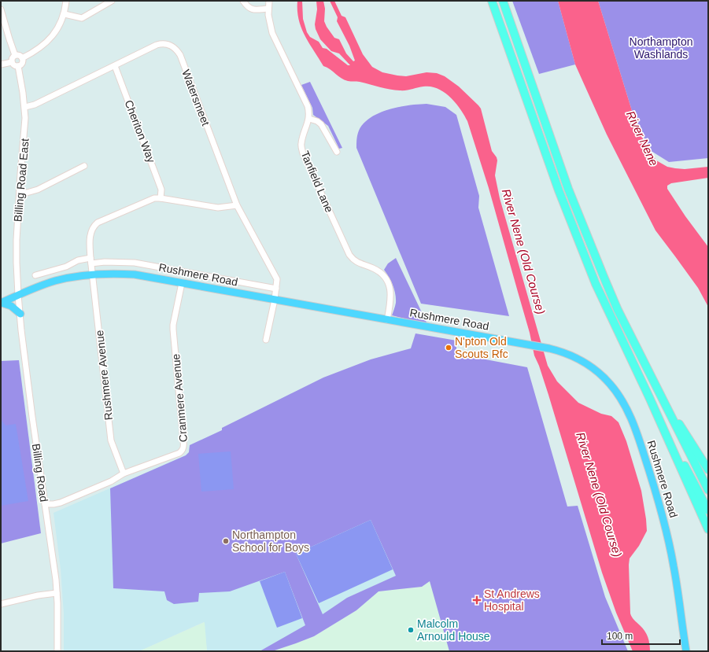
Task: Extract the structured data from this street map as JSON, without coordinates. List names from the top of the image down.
{
  "streets": {
    "main road": ["Rushmere Road"],
    "street": [
      "Watersmeet",
      "Cheriton Way",
      "Billing Road East",
      "Tanfield Lane",
      "Rushmere Avenue",
      "Cranmere Avenue",
      "Billing Road"
    ]
  },
  "crossings": [
    ["Watersmeet", "Cheriton Way"],
    ["Watersmeet", "Billing Road East"],
    ["Watersmeet", "Rushmere Road"],
    ["Cheriton Way", "Rushmere Avenue"],
    ["Billing Road East", "Rushmere Road"],
    ["Billing Road East", "Billing Road"],
    ["Tanfield Lane", "Rushmere Road"],
    ["Rushmere Road", "Rushmere Avenue"],
    ["Rushmere Road", "Cranmere Avenue"],
    ["Rushmere Road", "Billing Road"],
    ["Rushmere Avenue", "Cranmere Avenue"],
    ["Cranmere Avenue", "Billing Road"]
  ],
  "water": ["River Nene", "River Nene (Old Course)"],
  "parks": ["Northampton Washlands"],
  "places": {
    "other": ["N'pton Old Scouts Rfc", "Northampton School for Boys", "Malcolm Arnould House"],
    "health": ["St Andrews Hospital"]
  },
  "scale_bar": "100 m"
}
